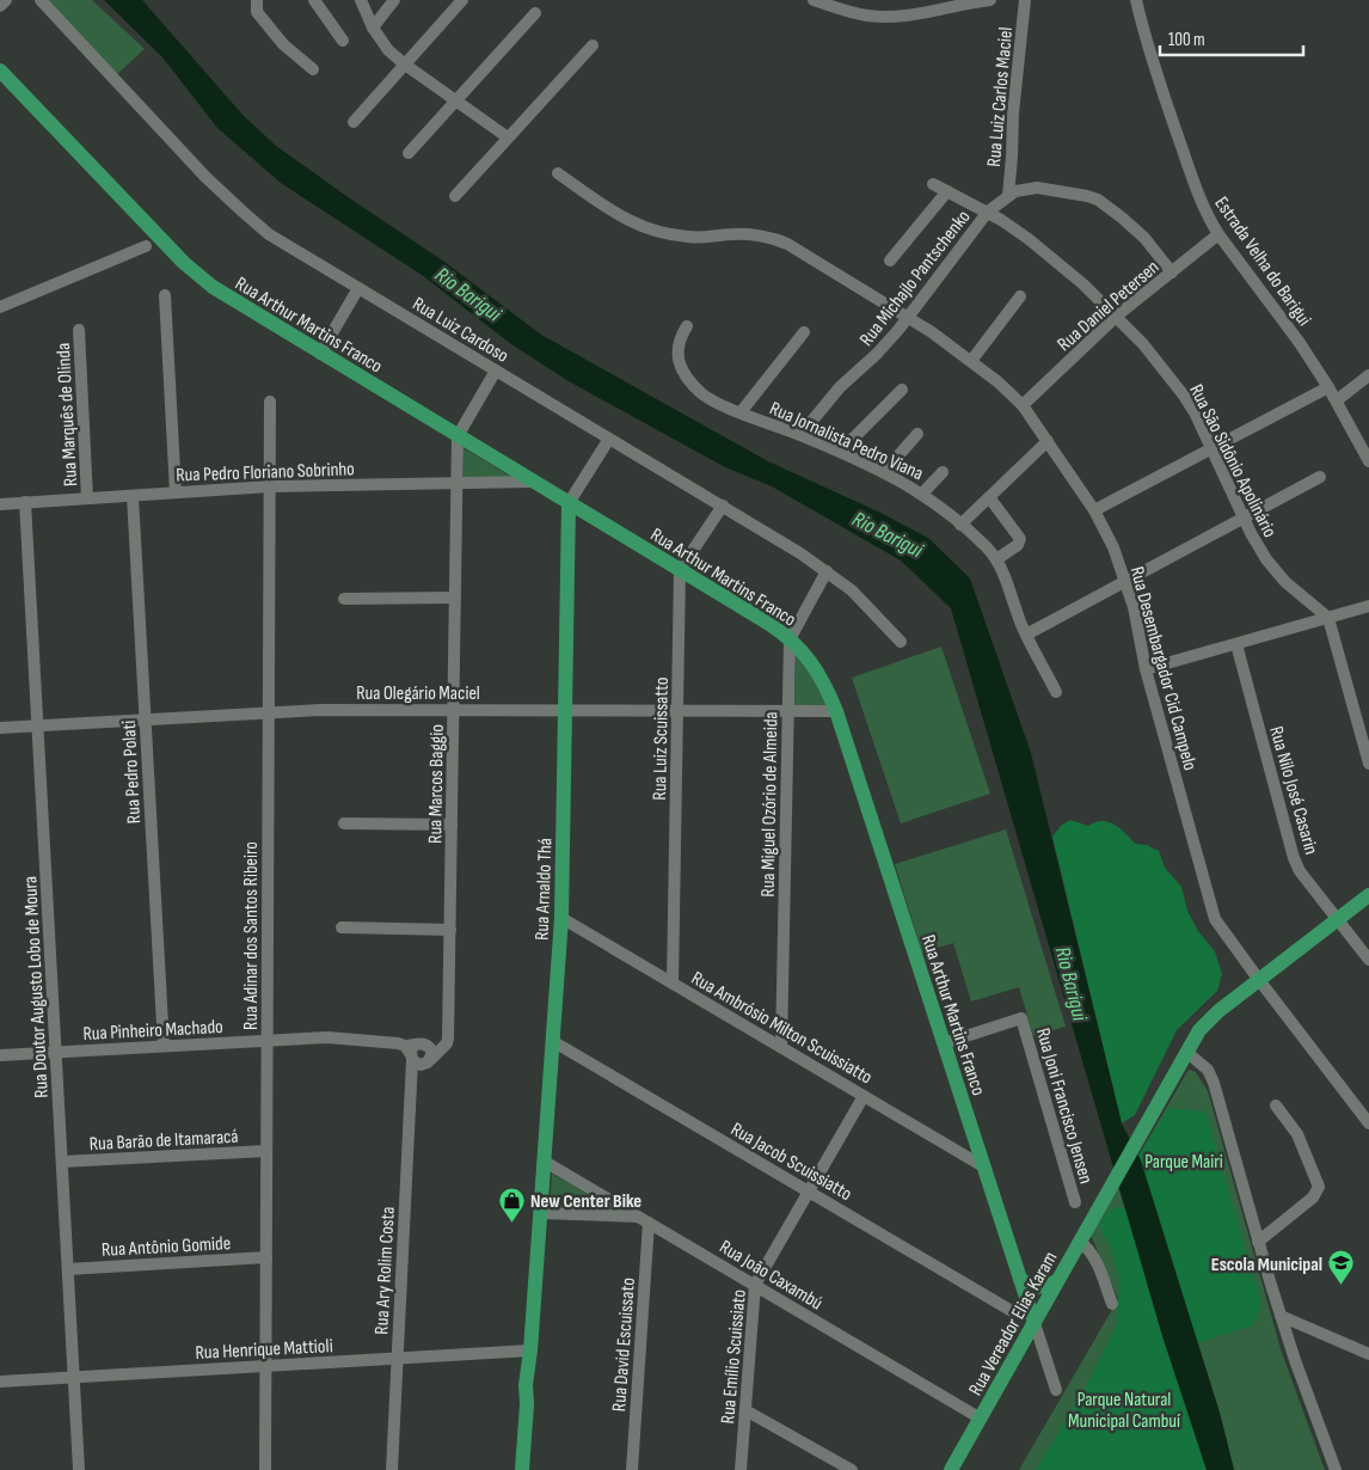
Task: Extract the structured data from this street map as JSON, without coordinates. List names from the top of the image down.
{
  "streets": {
    "main road": ["Rua Arthur Martins Franco", "Rua Arnaldo Thá", "Rua Vereador Elias Karam"],
    "street": [
      "Rua Luiz Carlos Maciel",
      "Estrada Velha do Barigui",
      "Rua Michajlo Pantschenko",
      "Rua Daniel Petersen",
      "Rua Luiz Cardoso",
      "Rua Marquês de Olinda",
      "Rua Jornalista Pedro Viana",
      "Rua São Sidônio Apolinário",
      "Rua Pedro Floriano Sobrinho",
      "Rua Desembargador Cid Campelo",
      "Rua Olegário Maciel",
      "Rua Luiz Scuissatto",
      "Rua Pedro Polati",
      "Rua Marcos Baggio",
      "Rua Nilo José Casarin",
      "Rua Miguel Ozório de Almeida",
      "Rua Adinar dos Santos Ribeiro",
      "Rua Doutor Augusto Lobo de Moura",
      "Rua Ambrósio Milton Scuissiatto",
      "Rua Pinheiro Machado",
      "Rua Joni Francisco Jensen",
      "Rua Barão de Itamaracá",
      "Rua Jacob Scuissiatto",
      "Rua Antônio Gomide",
      "Rua Ary Rolim Costa",
      "Rua João Caxambú",
      "Rua David Escuissato",
      "Rua Henrique Mattioli",
      "Rua Emílio Scuissiato"
    ]
  },
  "crossings": [
    ["Rua Luiz Carlos Maciel", "Rua Michajlo Pantschenko"],
    ["Estrada Velha do Barigui", "Rua Daniel Petersen"],
    ["Rua Michajlo Pantschenko", "Rua Jornalista Pedro Viana"],
    ["Rua Michajlo Pantschenko", "Rua São Sidônio Apolinário"],
    ["Rua Michajlo Pantschenko", "Rua Desembargador Cid Campelo"],
    ["Rua Daniel Petersen", "Rua São Sidônio Apolinário"],
    ["Rua Daniel Petersen", "Rua Desembargador Cid Campelo"],
    ["Rua Arthur Martins Franco", "Rua Pedro Floriano Sobrinho"],
    ["Rua Arthur Martins Franco", "Rua Olegário Maciel"],
    ["Rua Arthur Martins Franco", "Rua Luiz Scuissatto"],
    ["Rua Arthur Martins Franco", "Rua Marcos Baggio"],
    ["Rua Arthur Martins Franco", "Rua Miguel Ozório de Almeida"],
    ["Rua Arthur Martins Franco", "Rua Arnaldo Thá"],
    ["Rua Arthur Martins Franco", "Rua Ambrósio Milton Scuissiatto"],
    ["Rua Arthur Martins Franco", "Rua Joni Francisco Jensen"],
    ["Rua Arthur Martins Franco", "Rua Vereador Elias Karam"],
    ["Rua Luiz Cardoso", "Rua Marcos Baggio"],
    ["Rua Luiz Cardoso", "Rua Miguel Ozório de Almeida"],
    ["Rua Marquês de Olinda", "Rua Pedro Floriano Sobrinho"],
    ["Rua Pedro Floriano Sobrinho", "Rua Pedro Polati"],
    ["Rua Pedro Floriano Sobrinho", "Rua Marcos Baggio"],
    ["Rua Pedro Floriano Sobrinho", "Rua Adinar dos Santos Ribeiro"],
    ["Rua Pedro Floriano Sobrinho", "Rua Doutor Augusto Lobo de Moura"],
    ["Rua Desembargador Cid Campelo", "Rua Vereador Elias Karam"],
    ["Rua Olegário Maciel", "Rua Luiz Scuissatto"],
    ["Rua Olegário Maciel", "Rua Pedro Polati"],
    ["Rua Olegário Maciel", "Rua Marcos Baggio"],
    ["Rua Olegário Maciel", "Rua Miguel Ozório de Almeida"],
    ["Rua Olegário Maciel", "Rua Arnaldo Thá"],
    ["Rua Olegário Maciel", "Rua Adinar dos Santos Ribeiro"],
    ["Rua Olegário Maciel", "Rua Doutor Augusto Lobo de Moura"],
    ["Rua Luiz Scuissatto", "Rua Ambrósio Milton Scuissiatto"],
    ["Rua Pedro Polati", "Rua Pinheiro Machado"],
    ["Rua Marcos Baggio", "Rua Pinheiro Machado"],
    ["Rua Nilo José Casarin", "Rua Vereador Elias Karam"],
    ["Rua Miguel Ozório de Almeida", "Rua Ambrósio Milton Scuissiatto"],
    ["Rua Arnaldo Thá", "Rua Ambrósio Milton Scuissiatto"],
    ["Rua Arnaldo Thá", "Rua Jacob Scuissiatto"],
    ["Rua Arnaldo Thá", "Rua João Caxambú"],
    ["Rua Arnaldo Thá", "Rua Henrique Mattioli"],
    ["Rua Adinar dos Santos Ribeiro", "Rua Pinheiro Machado"],
    ["Rua Adinar dos Santos Ribeiro", "Rua Barão de Itamaracá"],
    ["Rua Adinar dos Santos Ribeiro", "Rua Antônio Gomide"],
    ["Rua Adinar dos Santos Ribeiro", "Rua Henrique Mattioli"],
    ["Rua Doutor Augusto Lobo de Moura", "Rua Pinheiro Machado"],
    ["Rua Doutor Augusto Lobo de Moura", "Rua Barão de Itamaracá"],
    ["Rua Doutor Augusto Lobo de Moura", "Rua Antônio Gomide"],
    ["Rua Doutor Augusto Lobo de Moura", "Rua Henrique Mattioli"],
    ["Rua Ambrósio Milton Scuissiatto", "Rua Emílio Scuissiato"],
    ["Rua Pinheiro Machado", "Rua Ary Rolim Costa"],
    ["Rua Jacob Scuissiatto", "Rua Emílio Scuissiato"],
    ["Rua Ary Rolim Costa", "Rua Henrique Mattioli"],
    ["Rua João Caxambú", "Rua Vereador Elias Karam"],
    ["Rua João Caxambú", "Rua David Escuissato"],
    ["Rua João Caxambú", "Rua Emílio Scuissiato"]
  ],
  "water": ["Rio Barigui"],
  "parks": ["Parque Mairi", "Parque Natural Municipal Cambuí"],
  "places": {
    "shop": ["New Center Bike"],
    "school or university": ["Escola Municipal"]
  },
  "scale_bar": "100 m"
}
